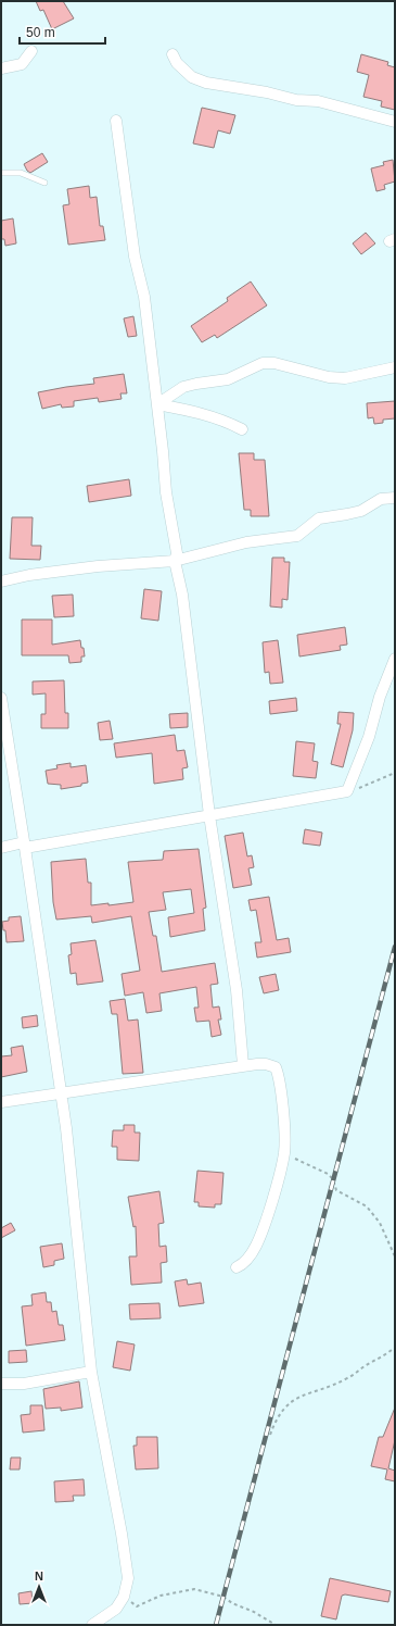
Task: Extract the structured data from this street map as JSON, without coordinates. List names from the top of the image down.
{
  "scale_bar": "50 m",
  "north": "top"
}
